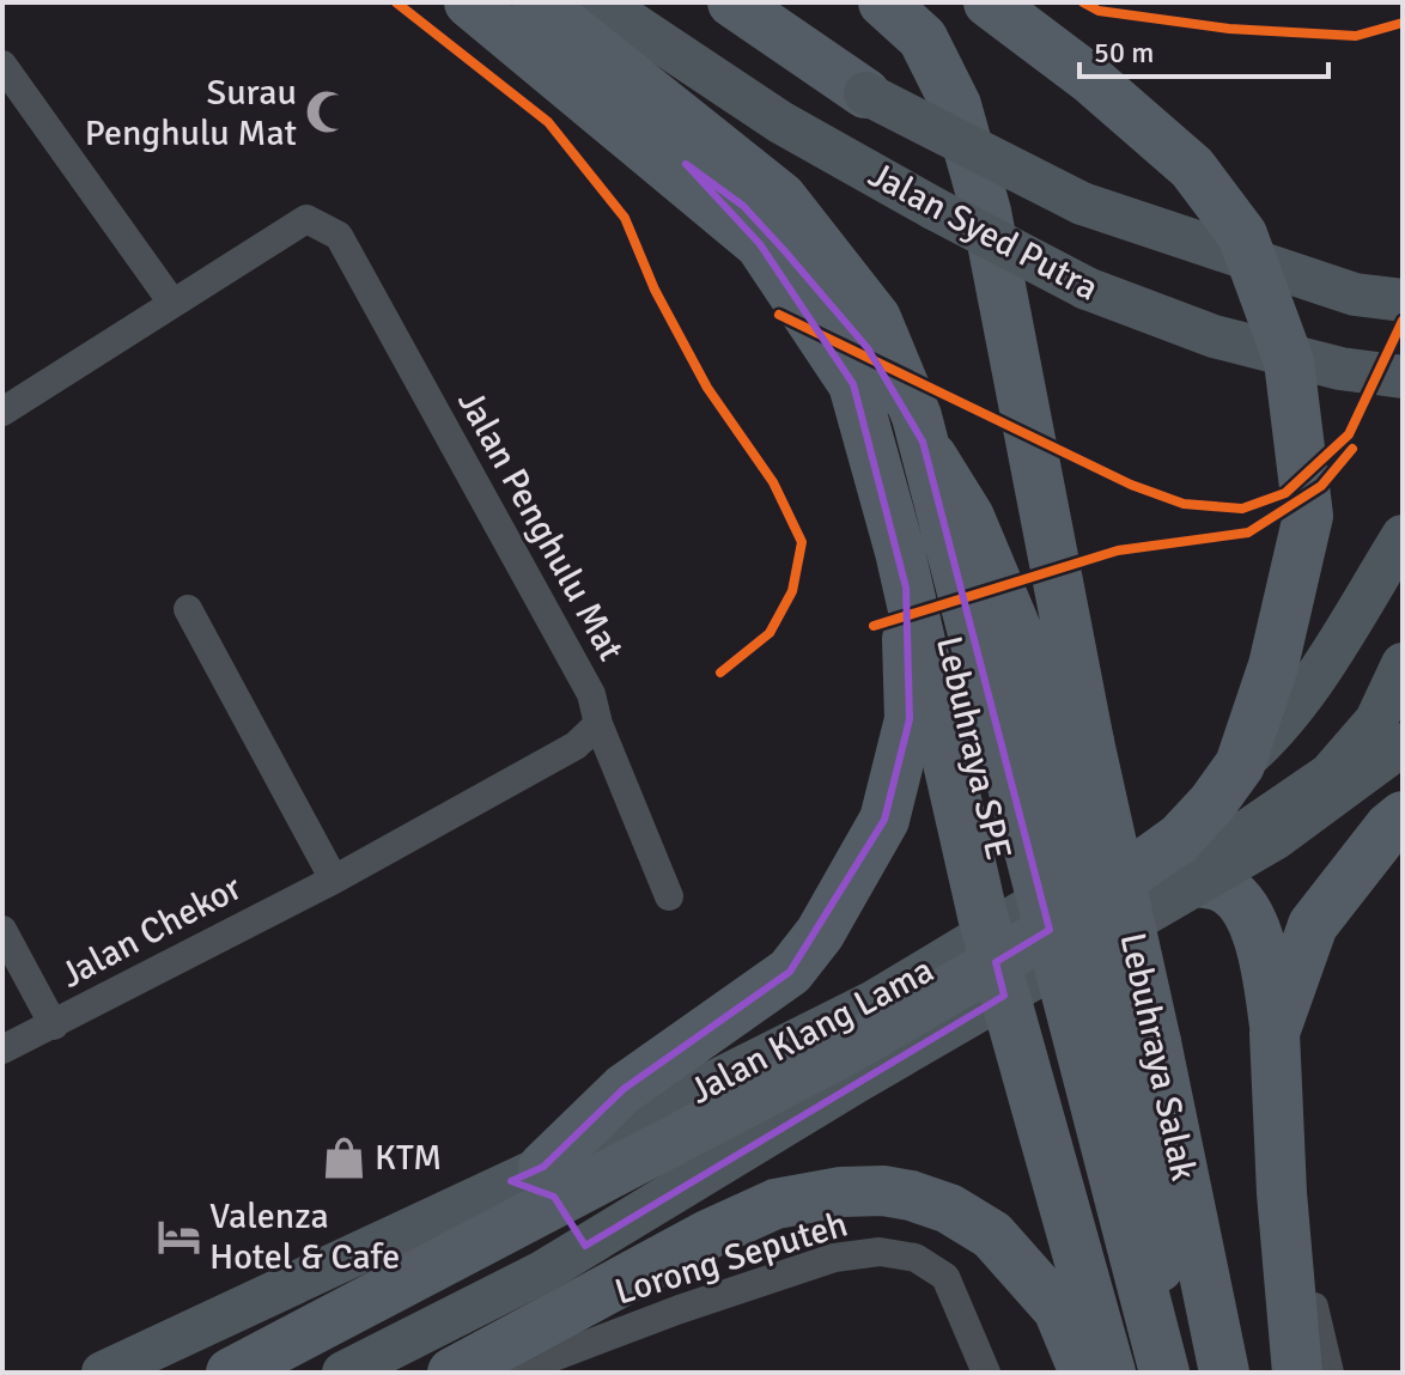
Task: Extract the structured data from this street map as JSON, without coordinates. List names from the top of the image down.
{
  "streets": {
    "highway": ["Lebuhraya SPE", "Lebuhraya Salak"],
    "main road": ["Jalan Syed Putra", "Jalan Klang Lama"],
    "street": ["Jalan Penghulu Mat", "Jalan Chekor", "Lorong Seputeh"]
  },
  "crossings": [
    ["Jalan Penghulu Mat", "Jalan Chekor"]
  ],
  "places": {
    "mosque": ["Surau Penghulu Mat"],
    "shop": ["KTM"],
    "hotel": ["Valenza Hotel & Cafe"]
  },
  "scale_bar": "50 m"
}
